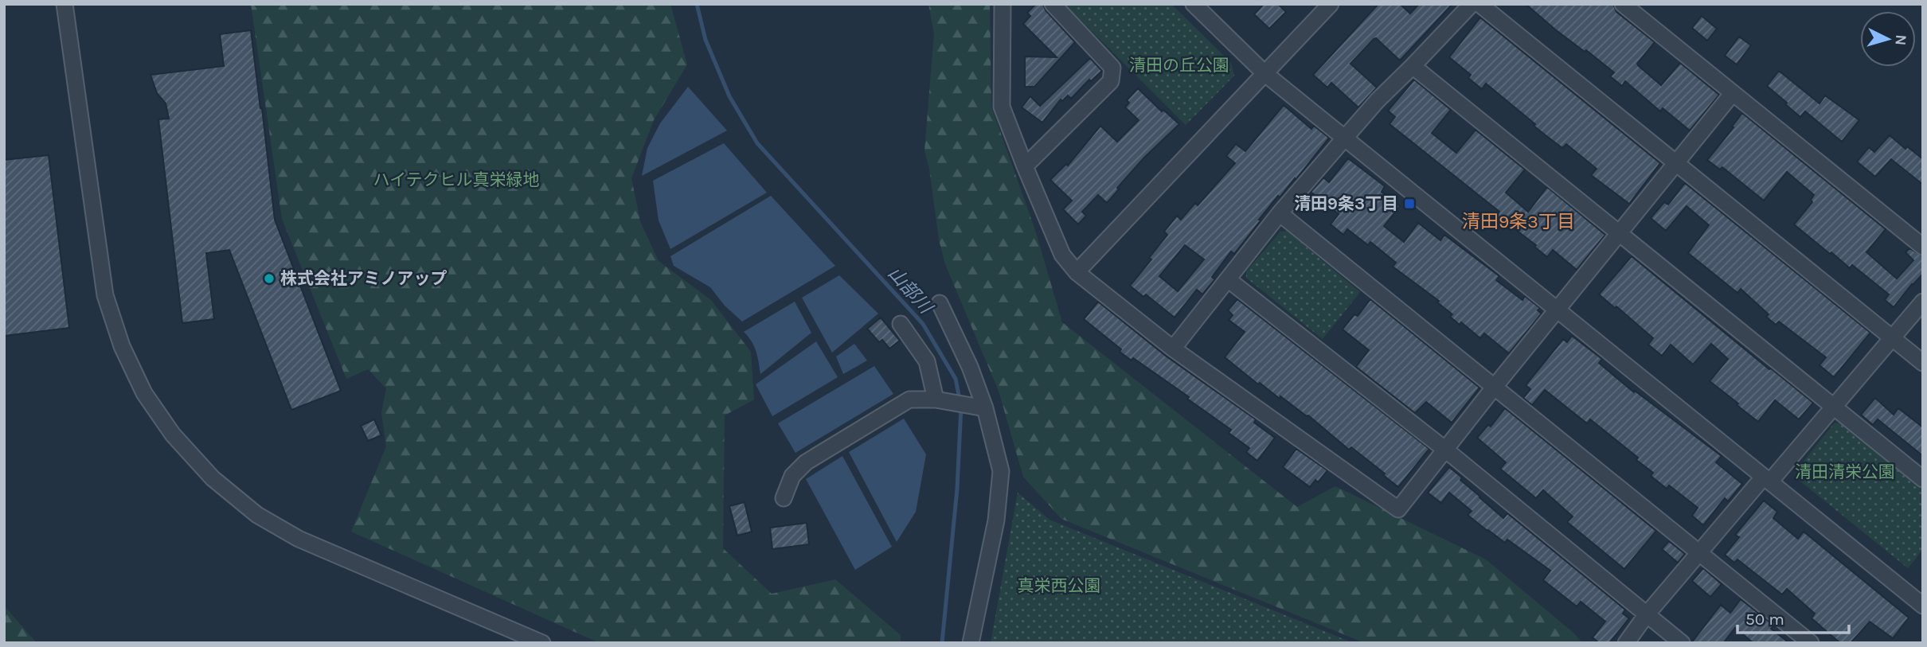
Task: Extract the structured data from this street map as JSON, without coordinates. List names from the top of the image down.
{
  "districts": ["清田9条3丁目"],
  "water": ["山部川"],
  "parks": [
    "清田の丘公園",
    "ハイテクヒル真栄緑地",
    "清田清栄公園",
    "真栄西公園"
  ],
  "places": {
    "transit": ["清田9条3丁目"],
    "other": ["株式会社アミノアップ"]
  },
  "scale_bar": "50 m",
  "north": "right"
}
